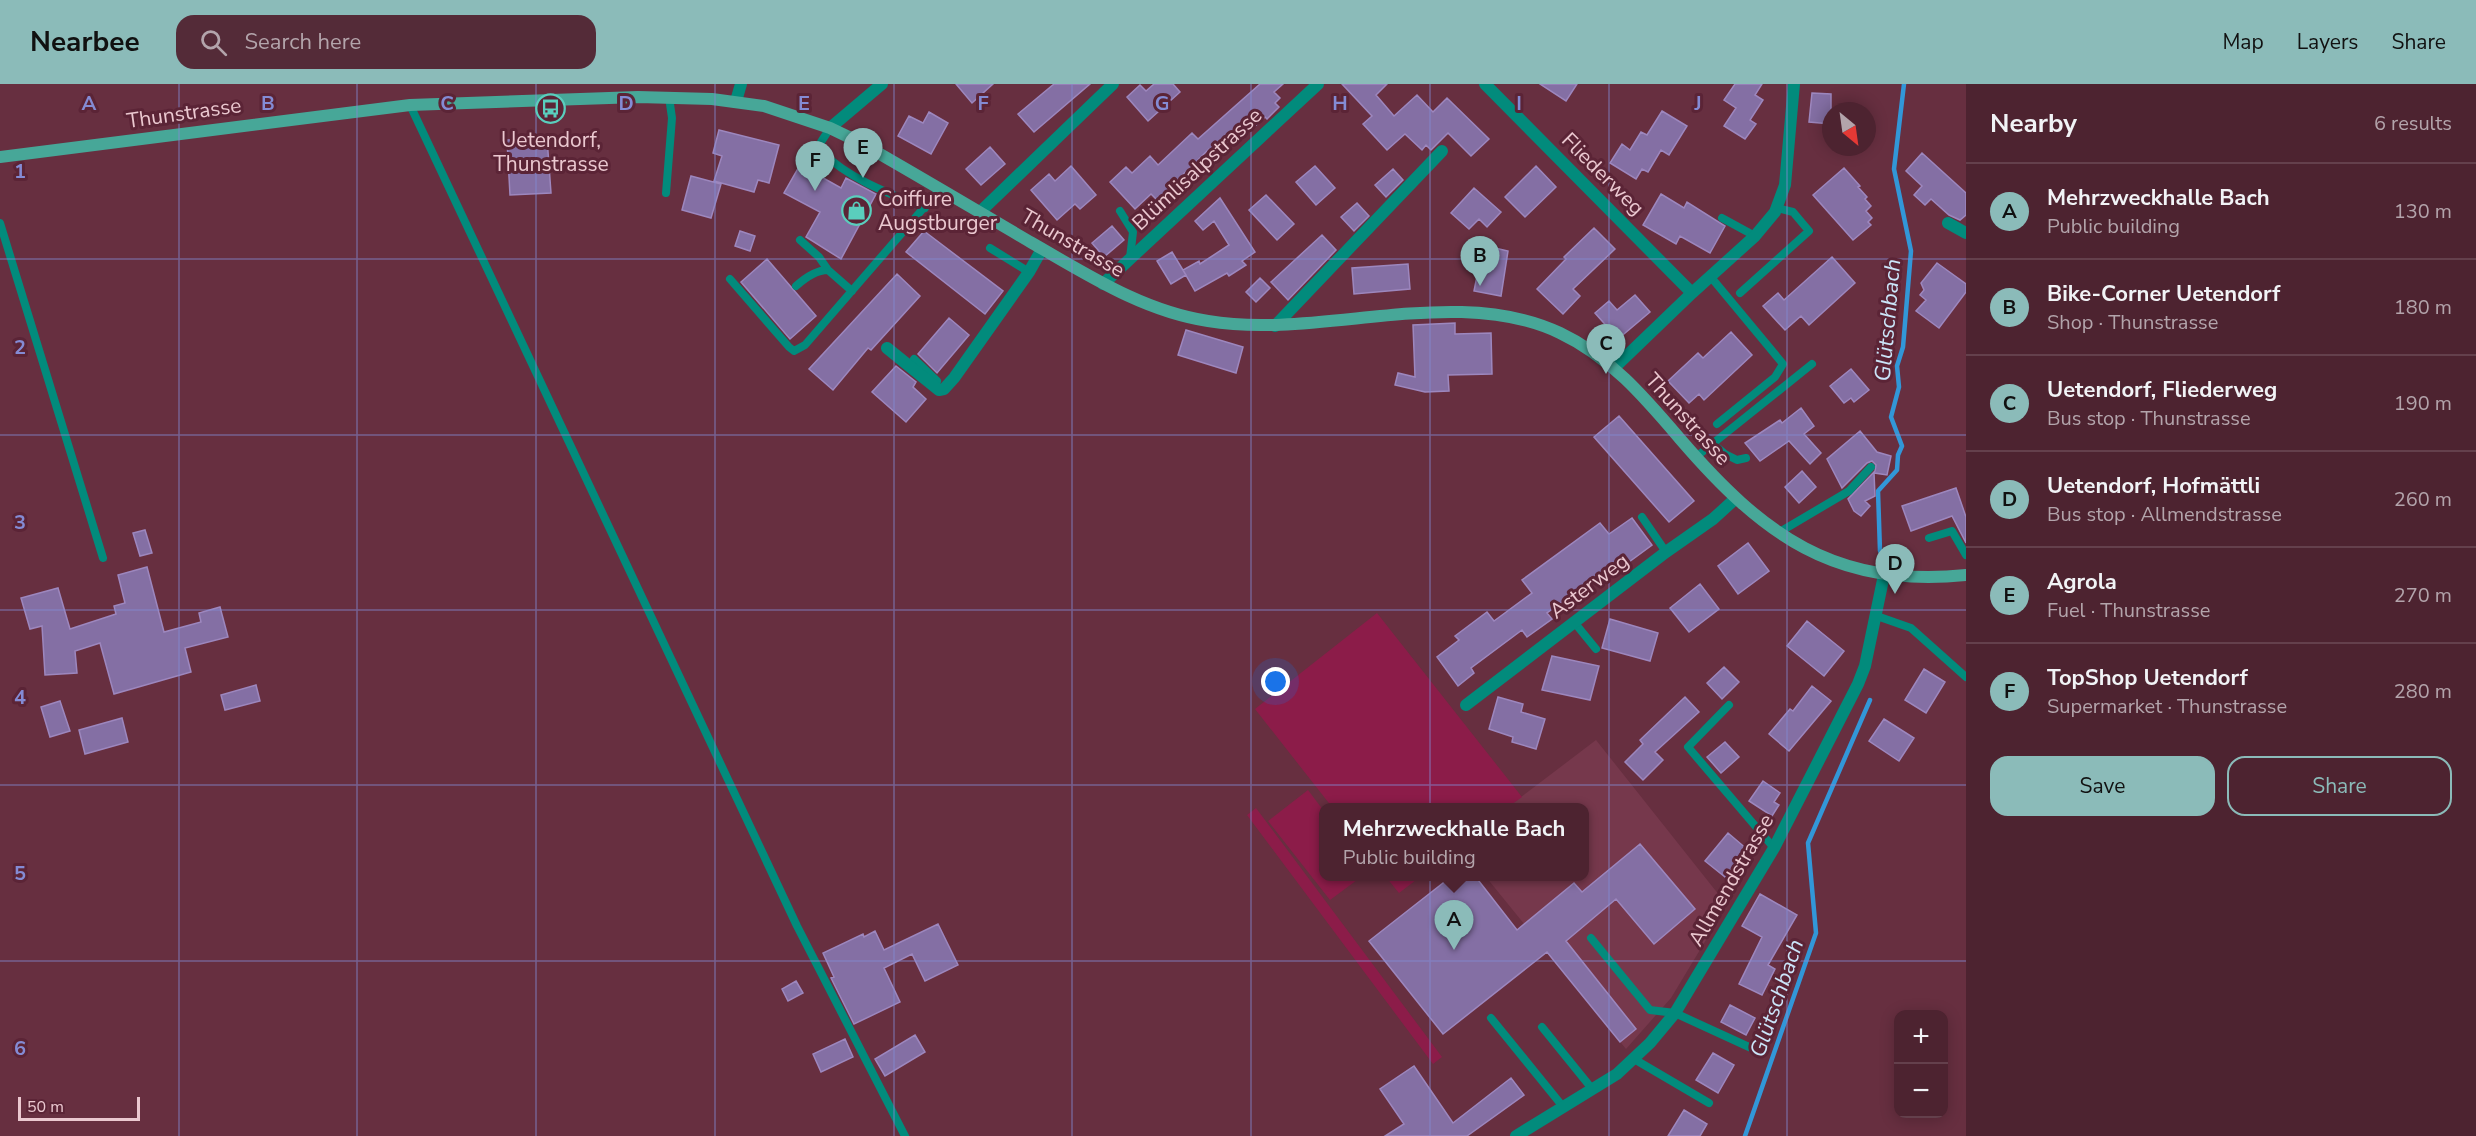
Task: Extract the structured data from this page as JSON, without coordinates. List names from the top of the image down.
{
  "streets": {
    "main road": ["Thunstrasse"],
    "street": [
      "Blümlisalpstrasse",
      "Fliederweg",
      "Asterweg",
      "Allmendstrasse"
    ]
  },
  "crossings": [
    ["Thunstrasse", "Blümlisalpstrasse"],
    ["Thunstrasse", "Asterweg"],
    ["Thunstrasse", "Allmendstrasse"]
  ],
  "water": ["Glütschbach"],
  "places": {
    "bus stop": ["Uetendorf, Thunstrasse"],
    "shop": ["Coiffure Augstburger"]
  },
  "scale_bar": "50 m",
  "north": "bottom right",
  "page": {
    "header": "Nearbee",
    "search": "Search here",
    "nav": ["Map", "Layers", "Share"],
    "heading": ["Nearby", "6 results"],
    "pins": [
      "E",
      "F",
      "B",
      "C",
      "D",
      "A"
    ],
    "list": [
      {
        "mark": "A",
        "name": "Mehrzweckhalle Bach",
        "note": "Public building",
        "value": "130 m"
      },
      {
        "mark": "B",
        "name": "Bike-Corner Uetendorf",
        "note": "Shop · Thunstrasse",
        "value": "180 m"
      },
      {
        "mark": "C",
        "name": "Uetendorf, Fliederweg",
        "note": "Bus stop · Thunstrasse",
        "value": "190 m"
      },
      {
        "mark": "D",
        "name": "Uetendorf, Hofmättli",
        "note": "Bus stop · Allmendstrasse",
        "value": "260 m"
      },
      {
        "mark": "E",
        "name": "Agrola",
        "note": "Fuel · Thunstrasse",
        "value": "270 m"
      },
      {
        "mark": "F",
        "name": "TopShop Uetendorf",
        "note": "Supermarket · Thunstrasse",
        "value": "280 m"
      }
    ],
    "buttons": ["Save", "Share"],
    "popup": ["Mehrzweckhalle Bach", "Public building"],
    "map_buttons": ["+", "−"],
    "scale": "50 m"
  },
  "grid": {
    "columns": [
      "A",
      "B",
      "C",
      "D",
      "E",
      "F",
      "G",
      "H",
      "I",
      "J"
    ],
    "rows": [
      "1",
      "2",
      "3",
      "4",
      "5",
      "6"
    ]
  }
}
